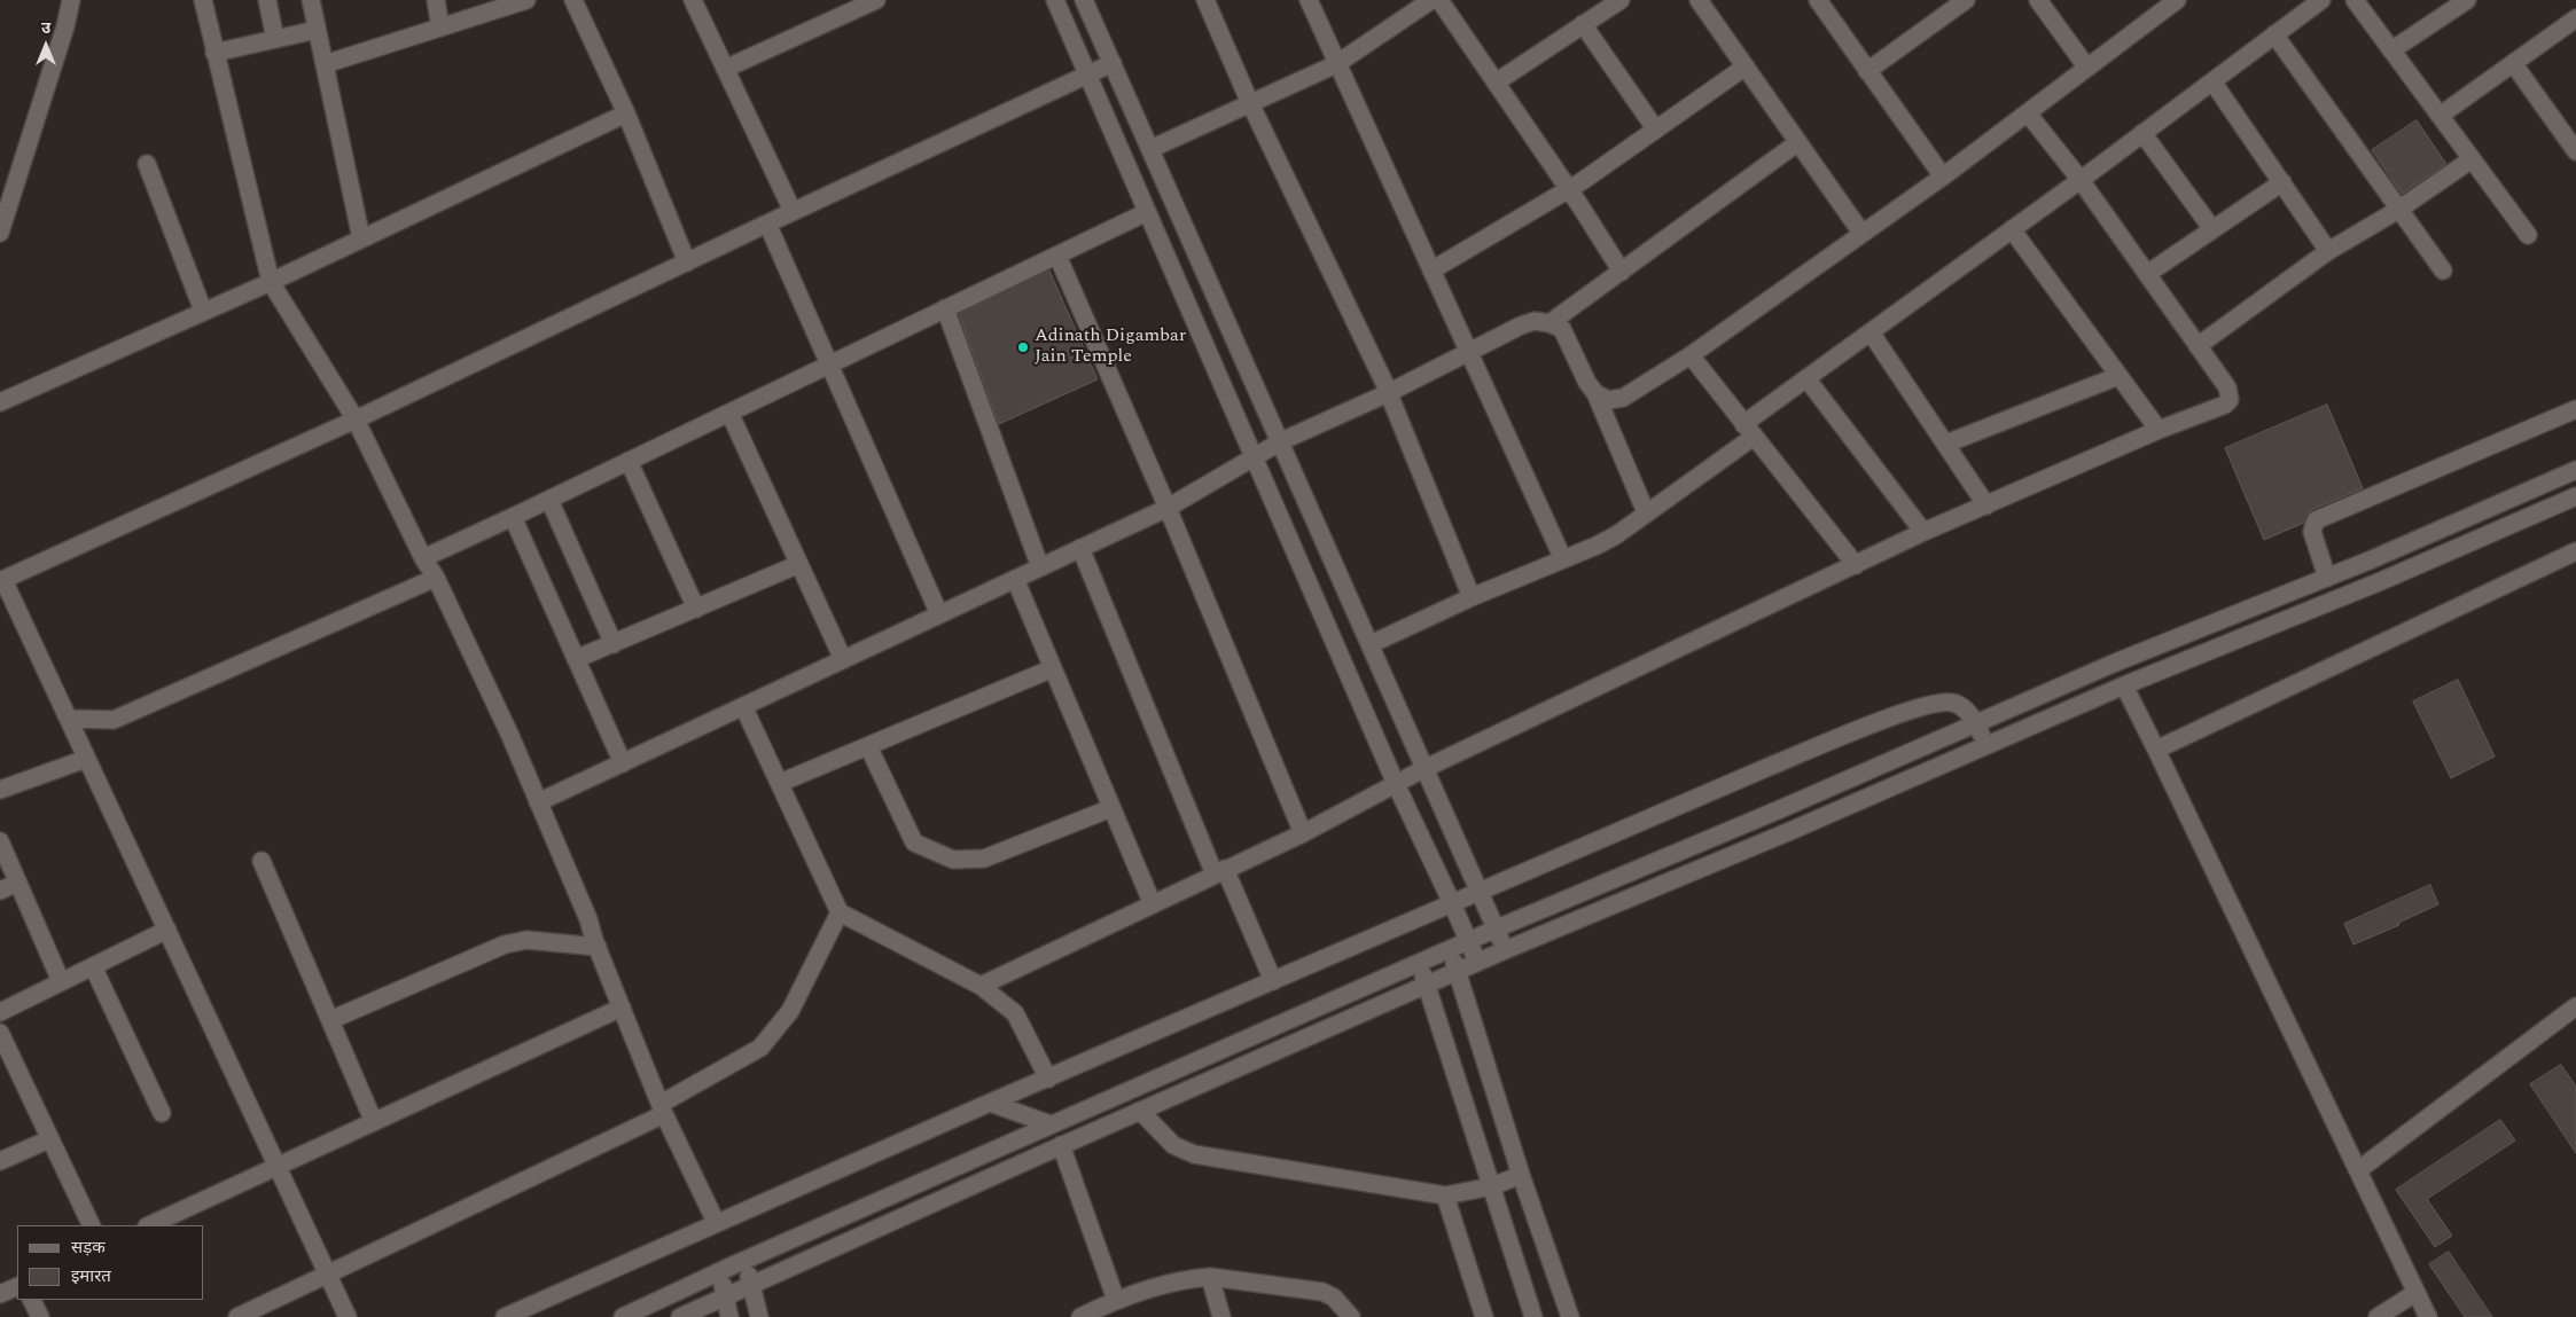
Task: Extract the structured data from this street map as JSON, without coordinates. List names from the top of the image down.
{
  "places": ["Adinath Digambar Jain Temple"],
  "legend": ["सड़क", "इमारत"],
  "north": "top"
}
